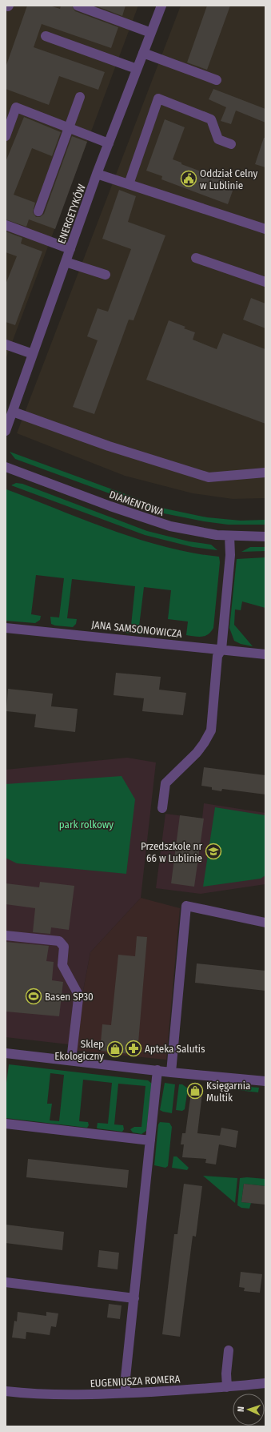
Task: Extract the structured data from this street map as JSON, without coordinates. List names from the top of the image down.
{
  "streets": {
    "street": [
      "ENERGETYKÓW",
      "DIAMENTOWA",
      "JANA SAMSONOWICZA",
      "EUGENIUSZA ROMERA"
    ]
  },
  "parks": ["park rolkowy"],
  "places": {
    "public building": ["Oddział Celny w Lublinie"],
    "school or university": ["Przedszkole nr 66 w Lublinie"],
    "sports": ["Basen SP30"],
    "pharmacy": ["Apteka Salutis"],
    "shop": ["Sklep Ekologiczny", "Księgarnia Multik"]
  },
  "north": "left"
}
